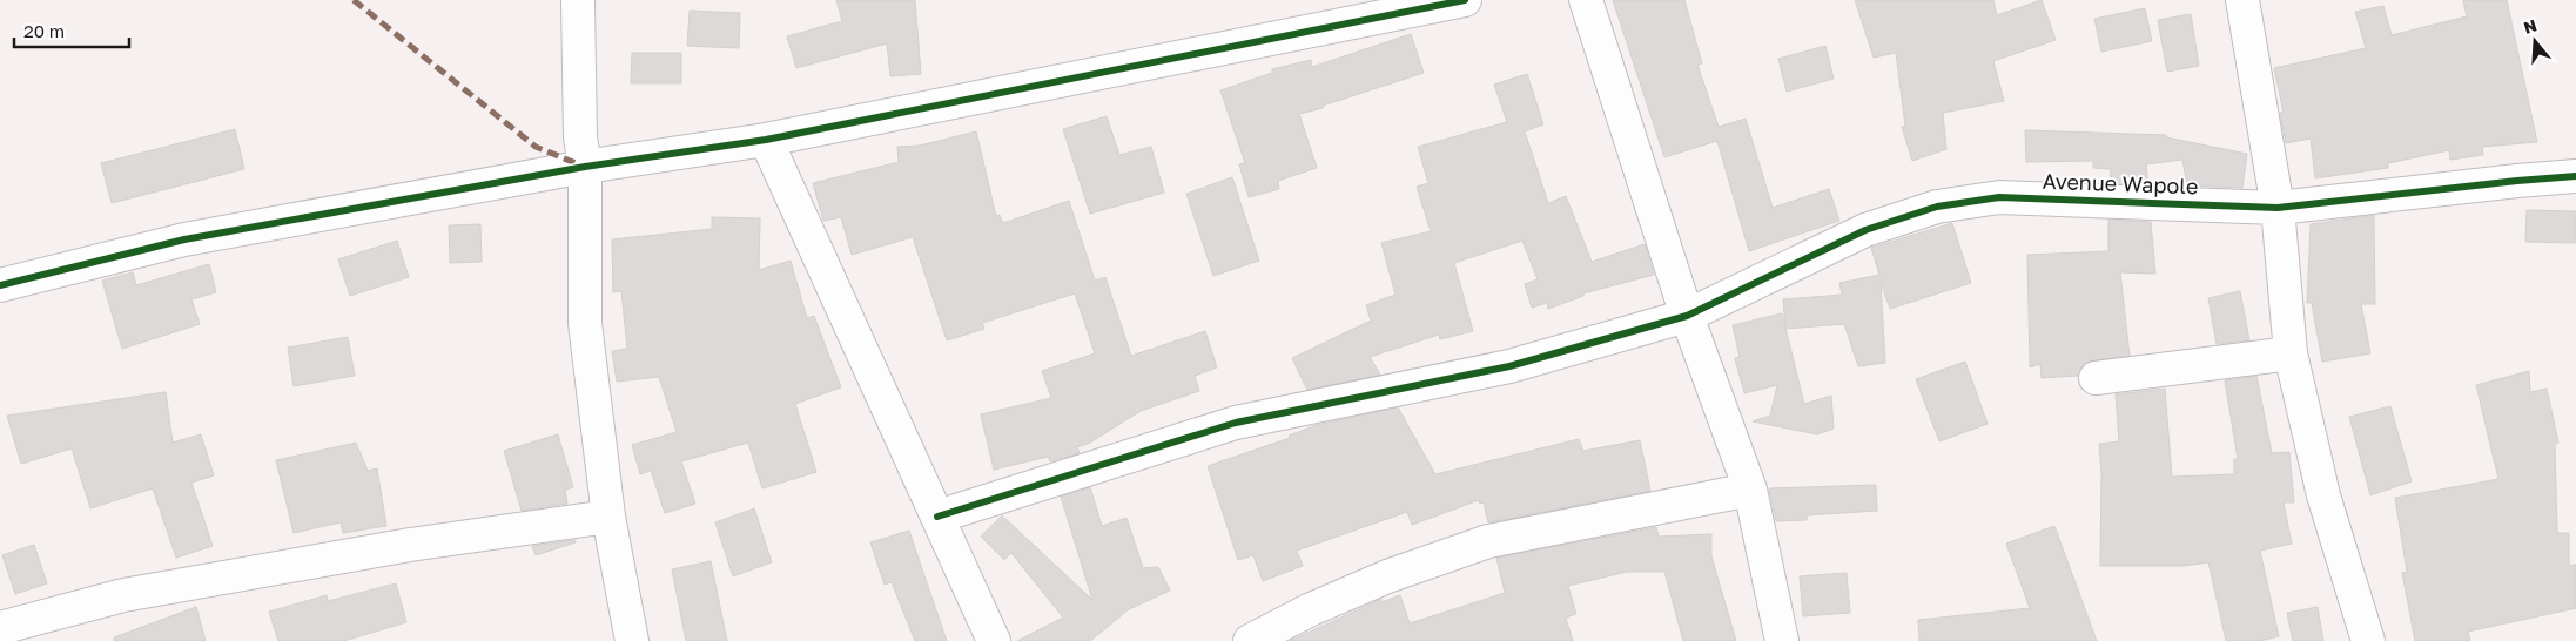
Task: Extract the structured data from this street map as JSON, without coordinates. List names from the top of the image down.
{
  "streets": {
    "street": ["Avenue Wapole"]
  },
  "scale_bar": "20 m",
  "north": "top"
}
